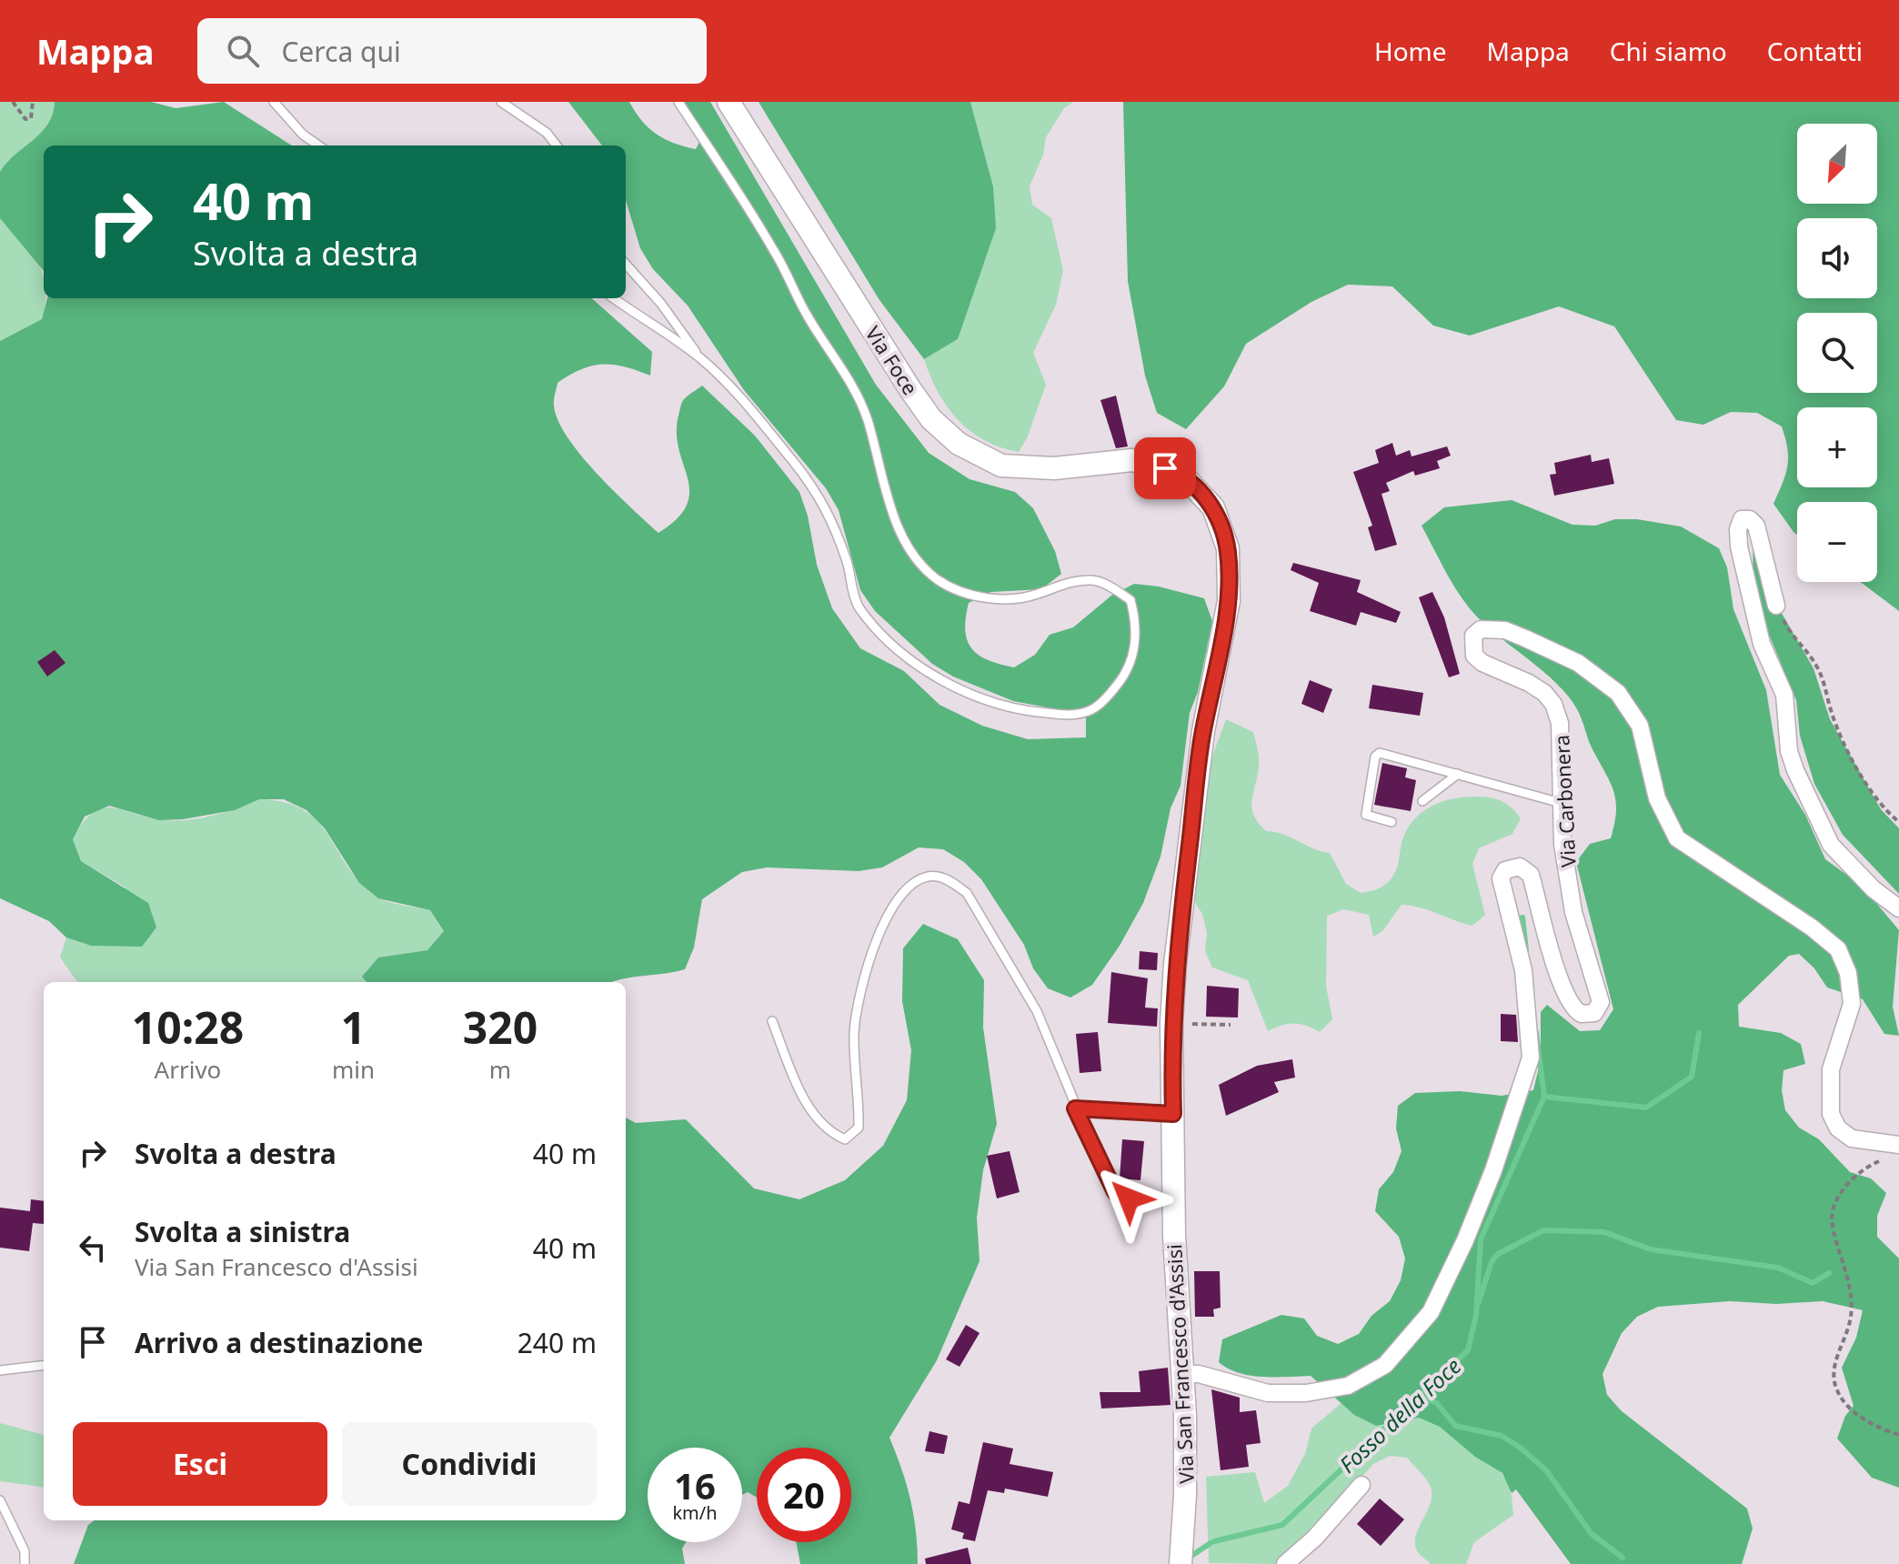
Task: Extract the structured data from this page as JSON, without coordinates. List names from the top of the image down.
{
  "streets": {
    "main road": ["Via Foce", "Via San Francesco d'Assisi"],
    "street": ["Via Carbonera"]
  },
  "crossings": [
    ["Via Foce", "Via San Francesco d'Assisi"],
    ["Via Carbonera", "Via San Francesco d'Assisi"]
  ],
  "water": ["Fosso della Foce"],
  "north": "bottom left",
  "page": {
    "header": "Mappa",
    "search": "Cerca qui",
    "nav": [
      "Home",
      "Mappa",
      "Chi siamo",
      "Contatti"
    ],
    "map_buttons": ["+", "−"],
    "turn": ["40 m", "Svolta a destra"],
    "eta": [
      "10:28",
      "Arrivo",
      "1",
      "min",
      "320",
      "m"
    ],
    "list": [
      {
        "name": "Svolta a destra",
        "value": "40 m"
      },
      {
        "name": "Svolta a sinistra",
        "note": "Via San Francesco d'Assisi",
        "value": "40 m"
      },
      {
        "name": "Arrivo a destinazione",
        "value": "240 m"
      }
    ],
    "buttons": ["Esci", "Condividi"],
    "speed": "16 km/h",
    "limit": "20"
  }
}
